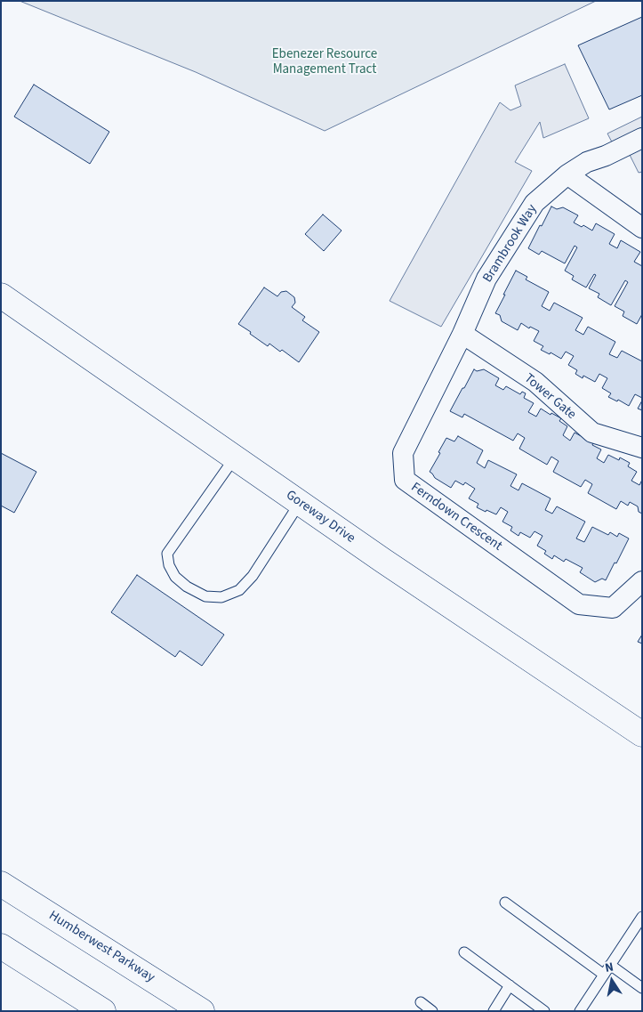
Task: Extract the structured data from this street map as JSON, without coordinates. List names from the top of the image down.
{
  "streets": {
    "street": [
      "Brambrook Way",
      "Tower Gate",
      "Goreway Drive",
      "Ferndown Crescent",
      "Humberwest Parkway"
    ]
  },
  "crossings": [
    ["Brambrook Way", "Tower Gate"],
    ["Brambrook Way", "Ferndown Crescent"],
    ["Tower Gate", "Ferndown Crescent"]
  ],
  "parks": ["Ebenezer Resource Management Tract"],
  "north": "top"
}
